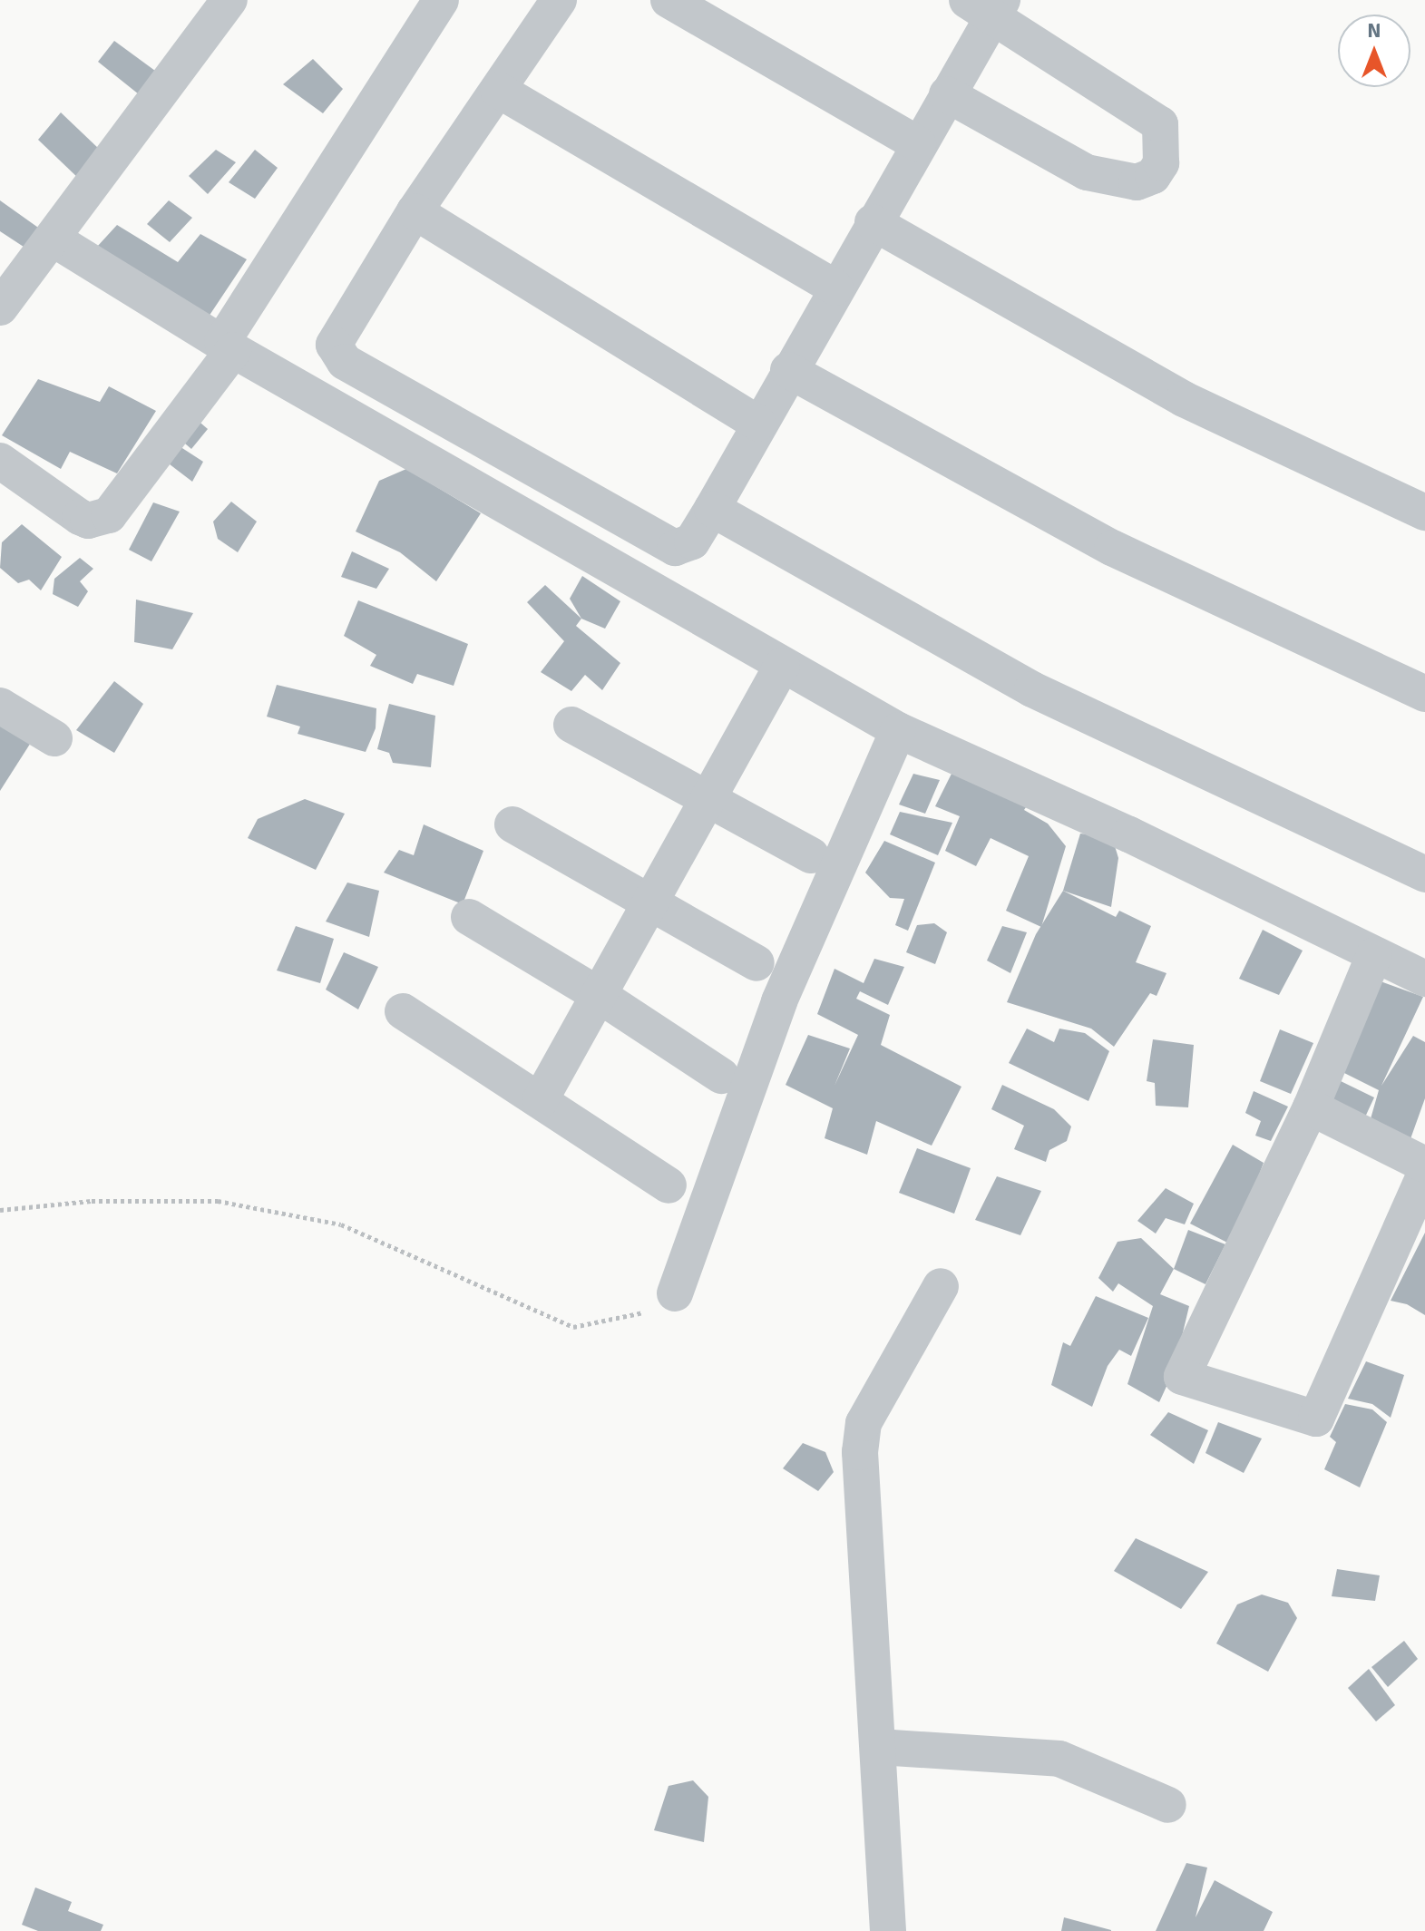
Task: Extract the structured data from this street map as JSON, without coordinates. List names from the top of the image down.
{
  "north": "top"
}
